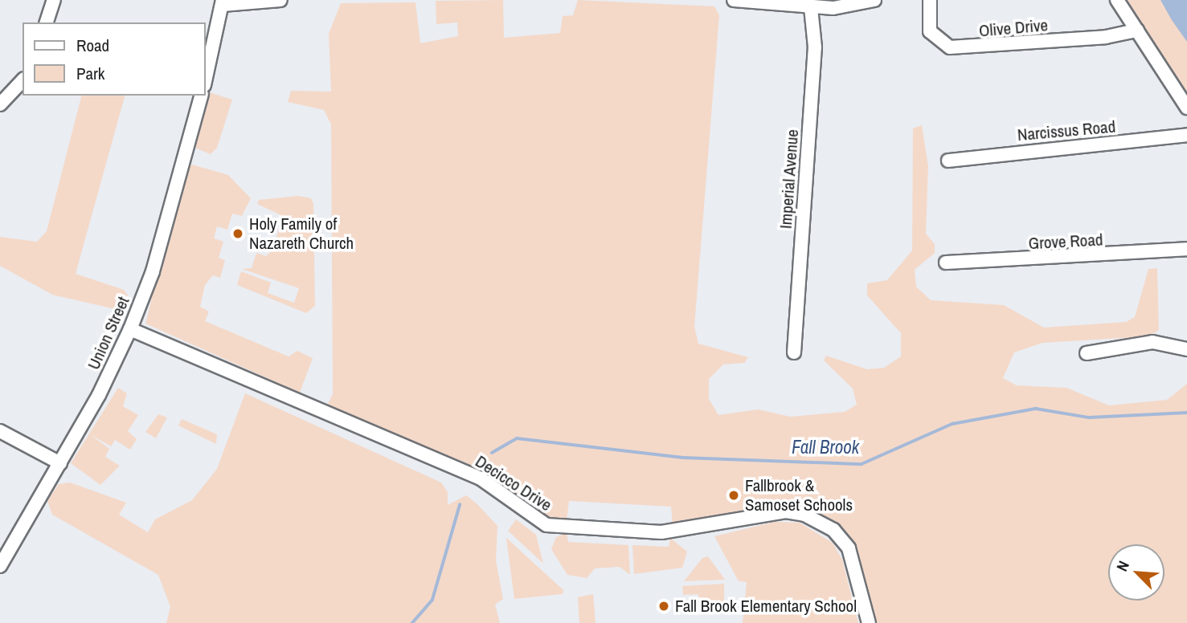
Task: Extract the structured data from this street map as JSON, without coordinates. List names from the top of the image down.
{
  "streets": {
    "street": [
      "Olive Drive",
      "Narcissus Road",
      "Imperial Avenue",
      "Grove Road",
      "Union Street",
      "Decicco Drive"
    ]
  },
  "crossings": [
    ["Union Street", "Decicco Drive"]
  ],
  "water": ["Fall Brook"],
  "places": ["Holy Family of Nazareth Church", "Fallbrook & Samoset Schools", "Fall Brook Elementary School"],
  "legend": ["Road", "Park"],
  "north": "top left"
}
